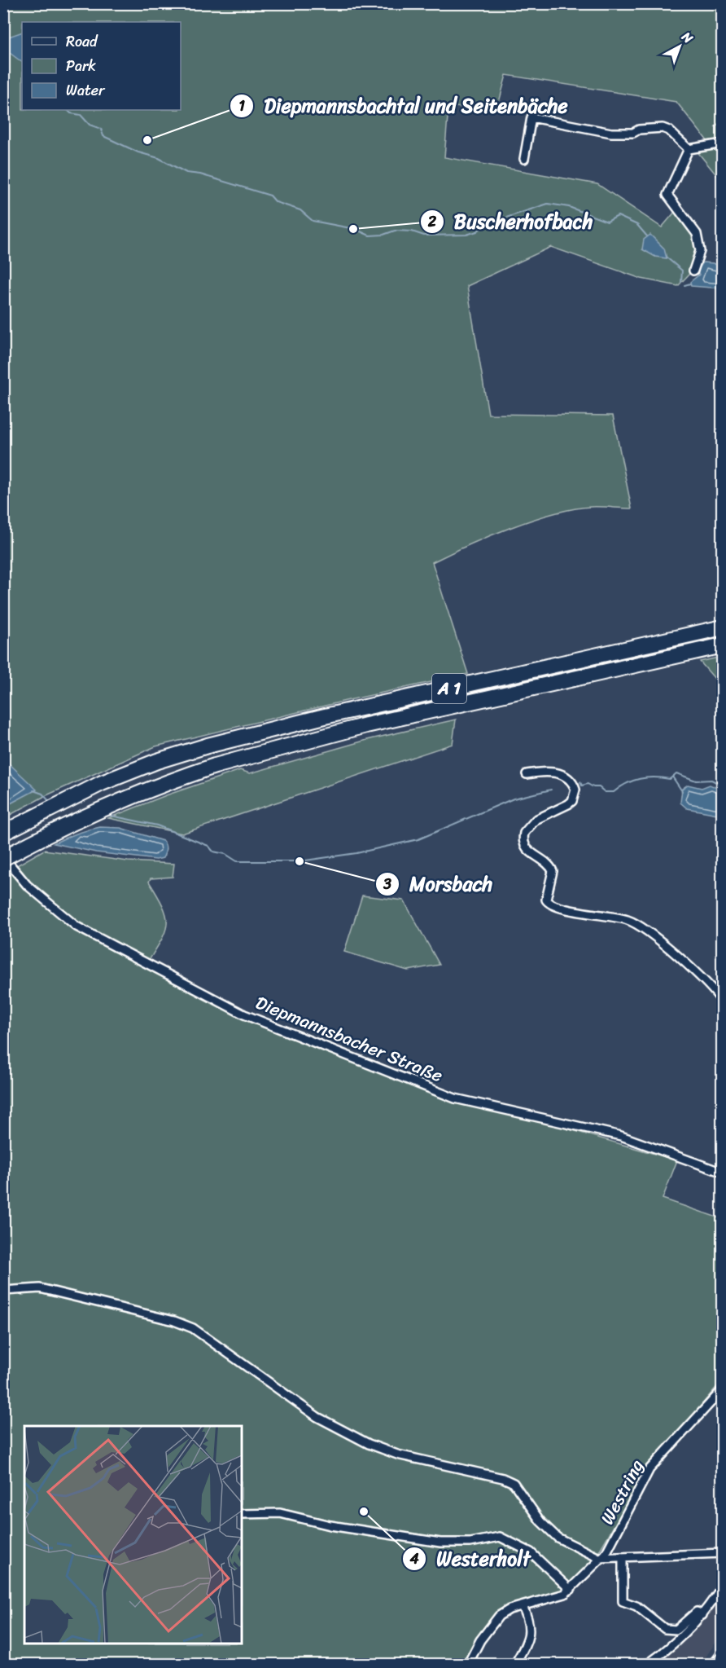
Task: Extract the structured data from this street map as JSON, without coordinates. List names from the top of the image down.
{
  "streets": {
    "highway": ["A 1"],
    "street": ["Diepmannsbacher Straße", "Westring"]
  },
  "crossings": [
    ["A 1", "Diepmannsbacher Straße"]
  ],
  "places": [
    "Diepmannsbachtal und Seitenbäche",
    "Buscherhofbach",
    "Morsbach",
    "Westerholt"
  ],
  "legend": ["Road", "Park", "Water"],
  "north": "top right"
}
